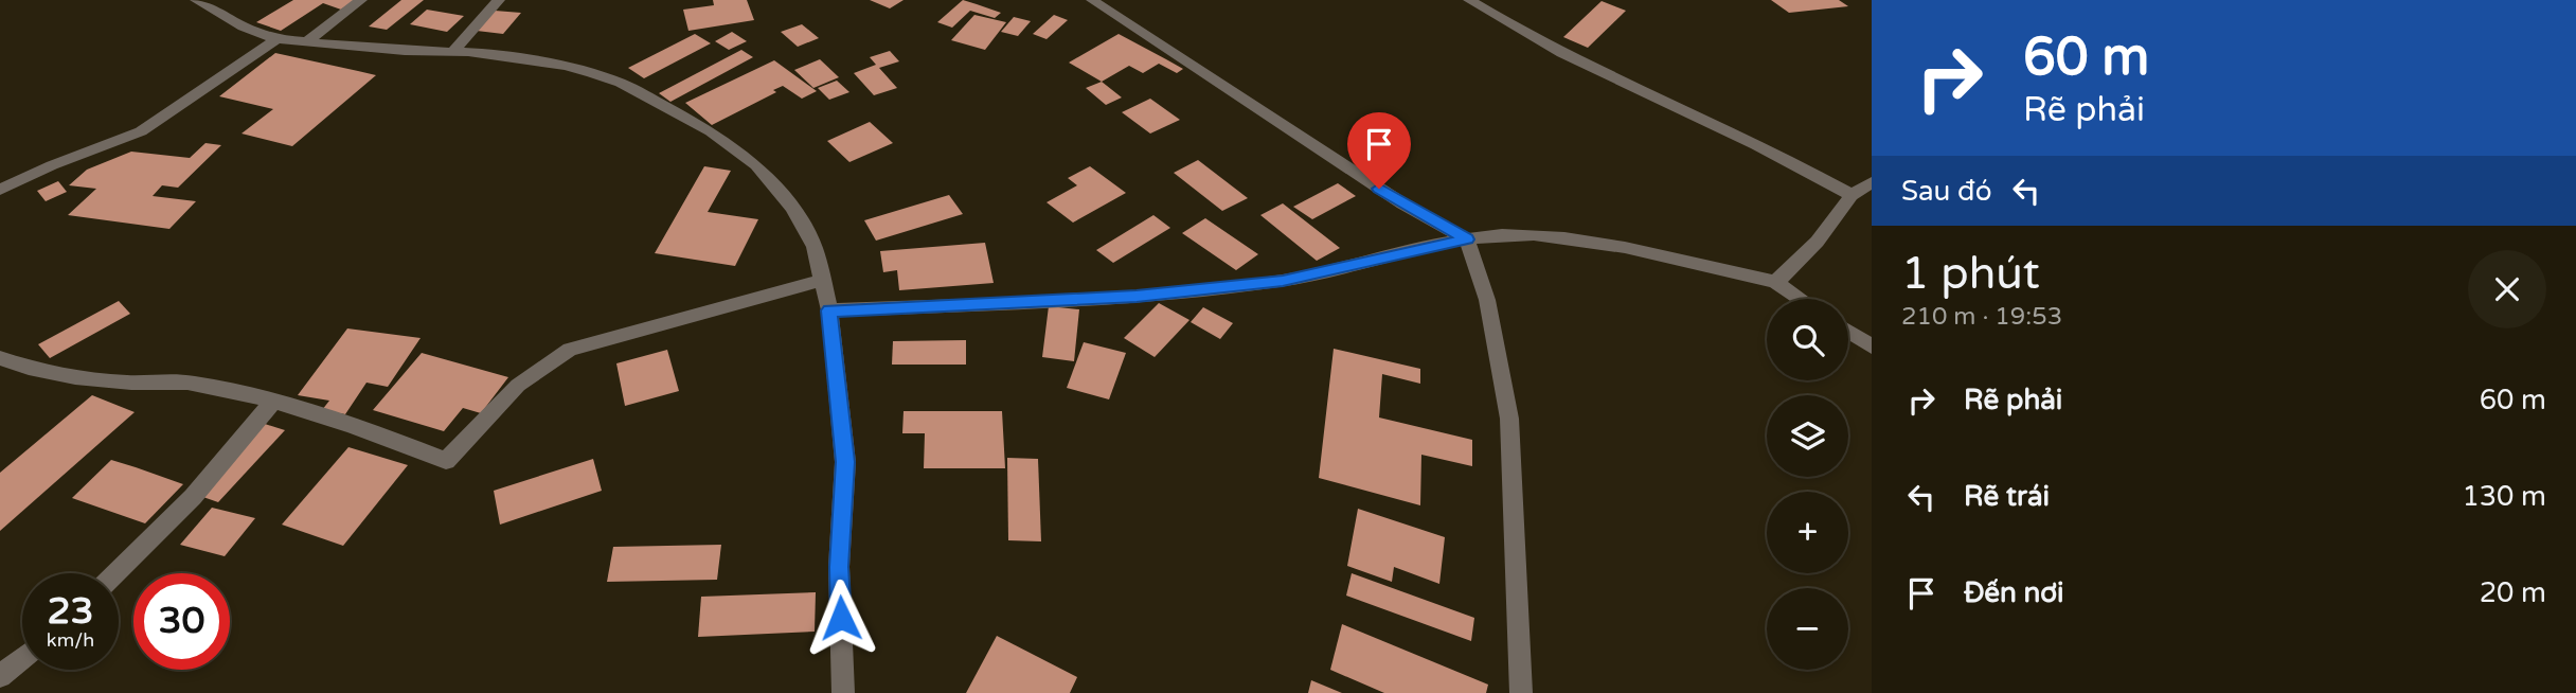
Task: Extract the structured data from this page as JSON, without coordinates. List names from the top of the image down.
{
  "page": {
    "turn": ["60 m", "Rẽ phải"],
    "then": "Sau đó",
    "heading": ["1 phút", "210 m · 19:53"],
    "map_buttons": ["+", "−"],
    "list": [
      {
        "name": "Rẽ phải",
        "value": "60 m"
      },
      {
        "name": "Rẽ trái",
        "value": "130 m"
      },
      {
        "name": "Đến nơi",
        "value": "20 m"
      }
    ],
    "speed": "23 km/h",
    "limit": "30"
  }
}
